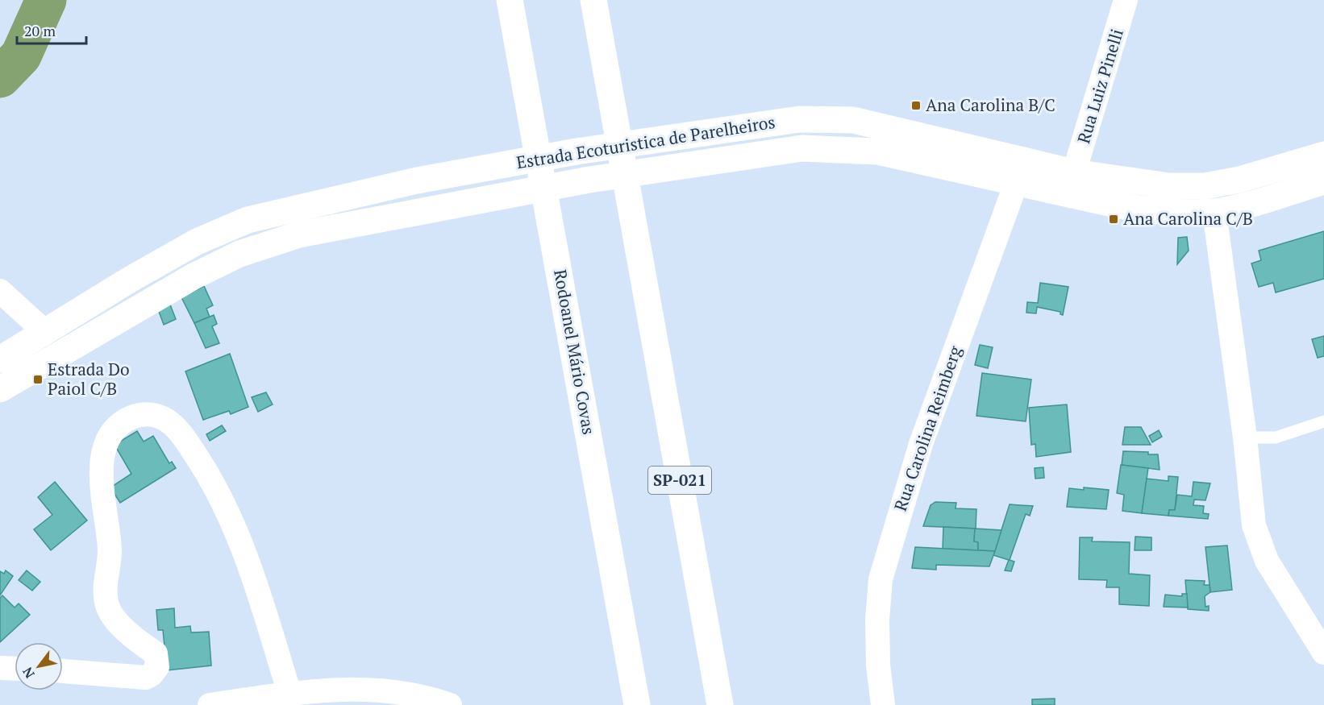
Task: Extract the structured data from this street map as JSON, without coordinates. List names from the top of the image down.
{
  "streets": {
    "main road": ["Estrada Ecoturistica de Parelheiros", "Rodoanel Mário Covas", "SP-021"],
    "street": ["Rua Luiz Pinelli", "Rua Carolina Reimberg"]
  },
  "crossings": [
    ["Rua Luiz Pinelli", "Estrada Ecoturistica de Parelheiros"],
    ["Estrada Ecoturistica de Parelheiros", "Rua Carolina Reimberg"]
  ],
  "places": {
    "transit": ["Ana Carolina B/C", "Ana Carolina C/B", "Estrada Do Paiol C/B"]
  },
  "scale_bar": "20 m",
  "north": "bottom left"
}
